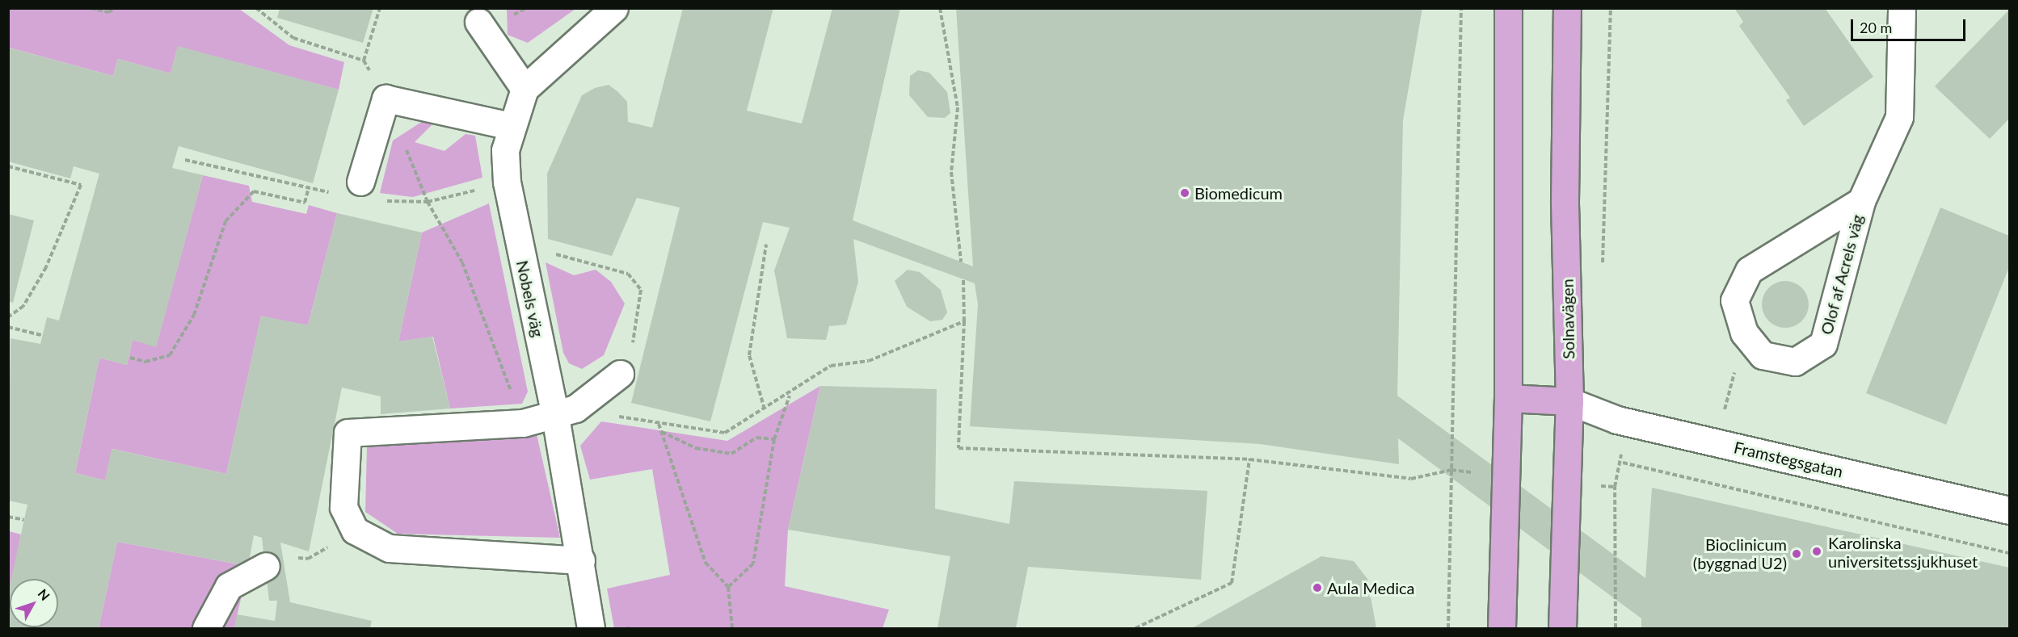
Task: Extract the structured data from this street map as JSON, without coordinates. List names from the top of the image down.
{
  "streets": {
    "main road": ["Solnavägen"],
    "street": ["Olof af Acrels väg", "Nobels väg", "Framstegsgatan"]
  },
  "crossings": [
    ["Solnavägen", "Framstegsgatan"]
  ],
  "places": [
    "Biomedicum",
    "Karolinska universitetssjukhuset",
    "Bioclinicum (byggnad U2)",
    "Aula Medica"
  ],
  "scale_bar": "20 m",
  "north": "top right"
}
